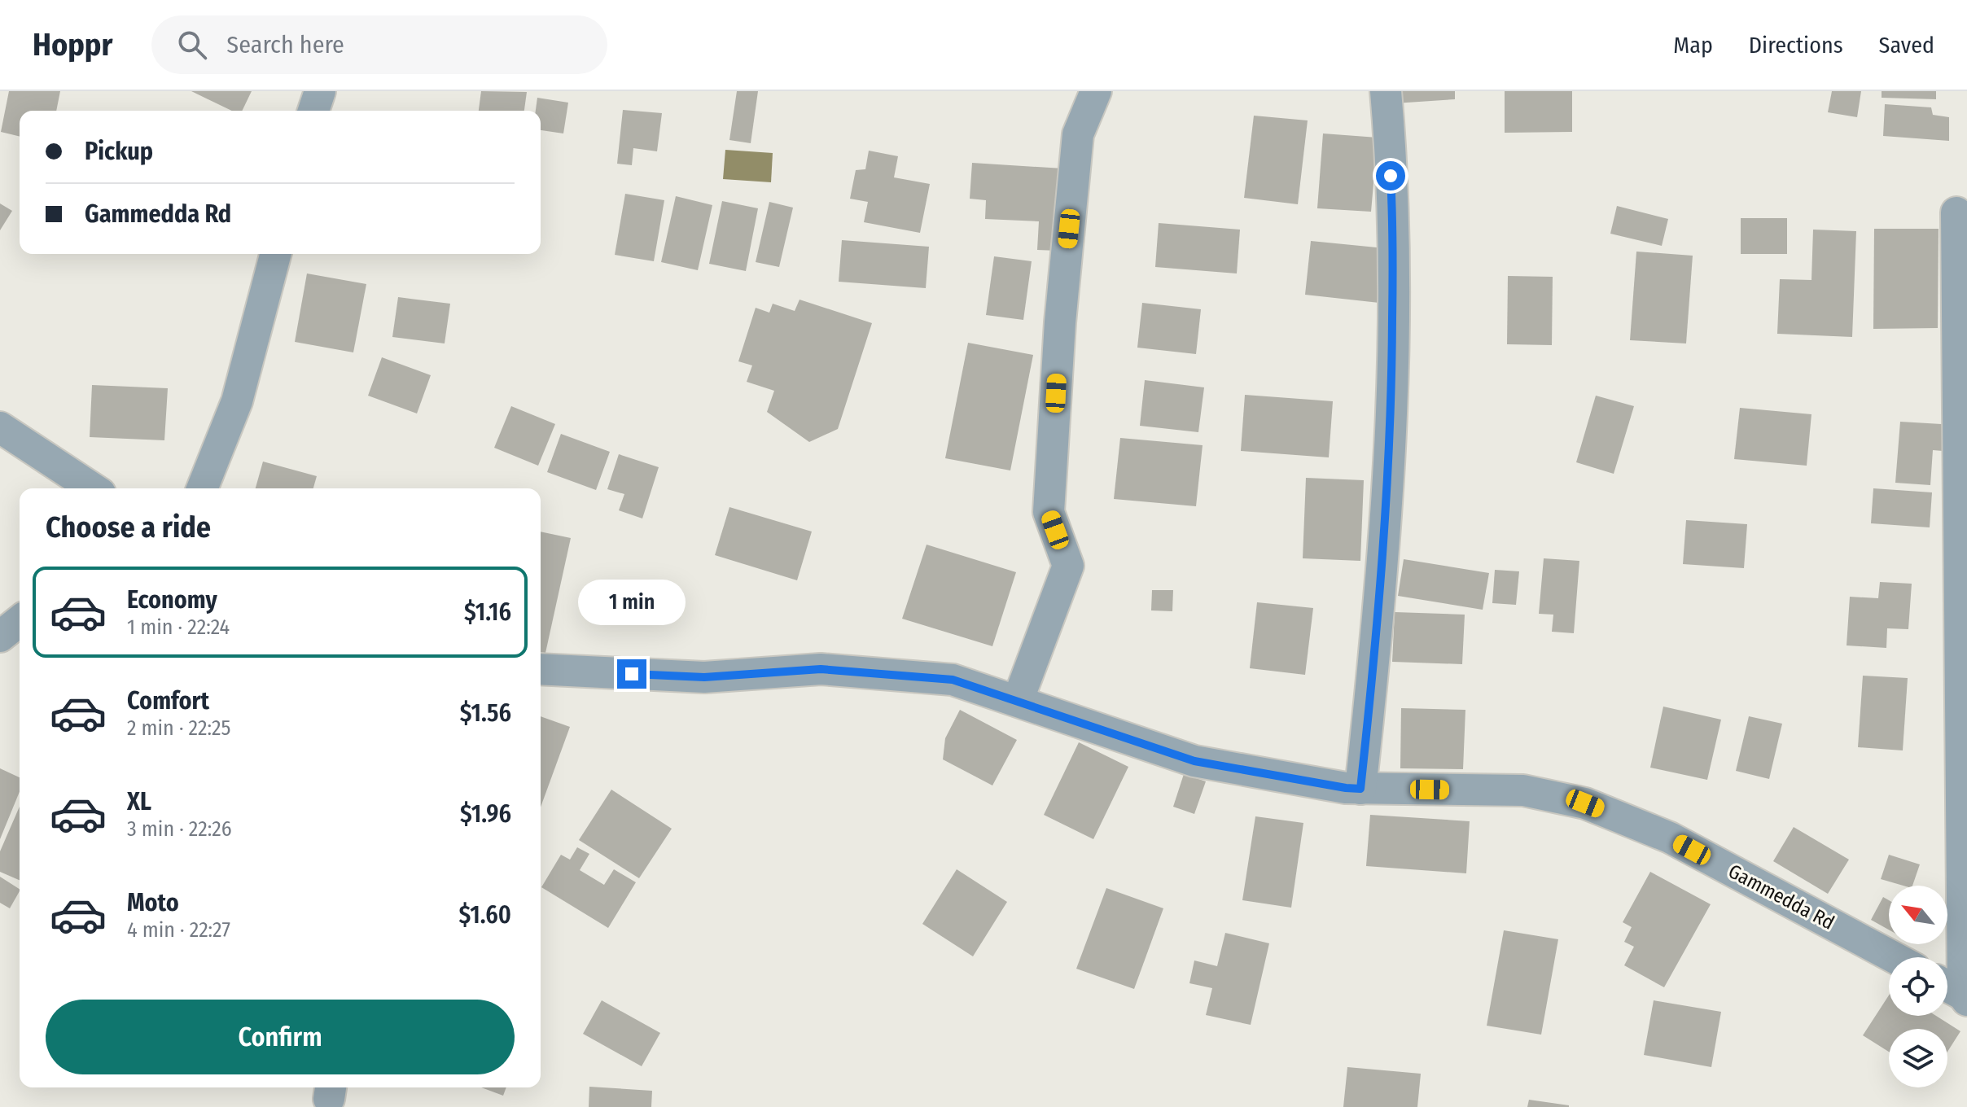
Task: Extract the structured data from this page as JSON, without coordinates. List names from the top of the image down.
{
  "streets": {
    "street": ["Gammedda Rd"]
  },
  "north": "top left",
  "page": {
    "header": "Hoppr",
    "search": "Search here",
    "nav": ["Map", "Directions", "Saved"],
    "banner": ["Pickup", "Gammedda Rd"],
    "heading": "Choose a ride",
    "list": [
      {
        "name": "Economy",
        "note": "1 min · 22:24",
        "value": "$1.16"
      },
      {
        "name": "Comfort",
        "note": "2 min · 22:25",
        "value": "$1.56"
      },
      {
        "name": "XL",
        "note": "3 min · 22:26",
        "value": "$1.96"
      },
      {
        "name": "Moto",
        "note": "4 min · 22:27",
        "value": "$1.60"
      }
    ],
    "bubble": "1 min",
    "buttons": "Confirm"
  }
}
